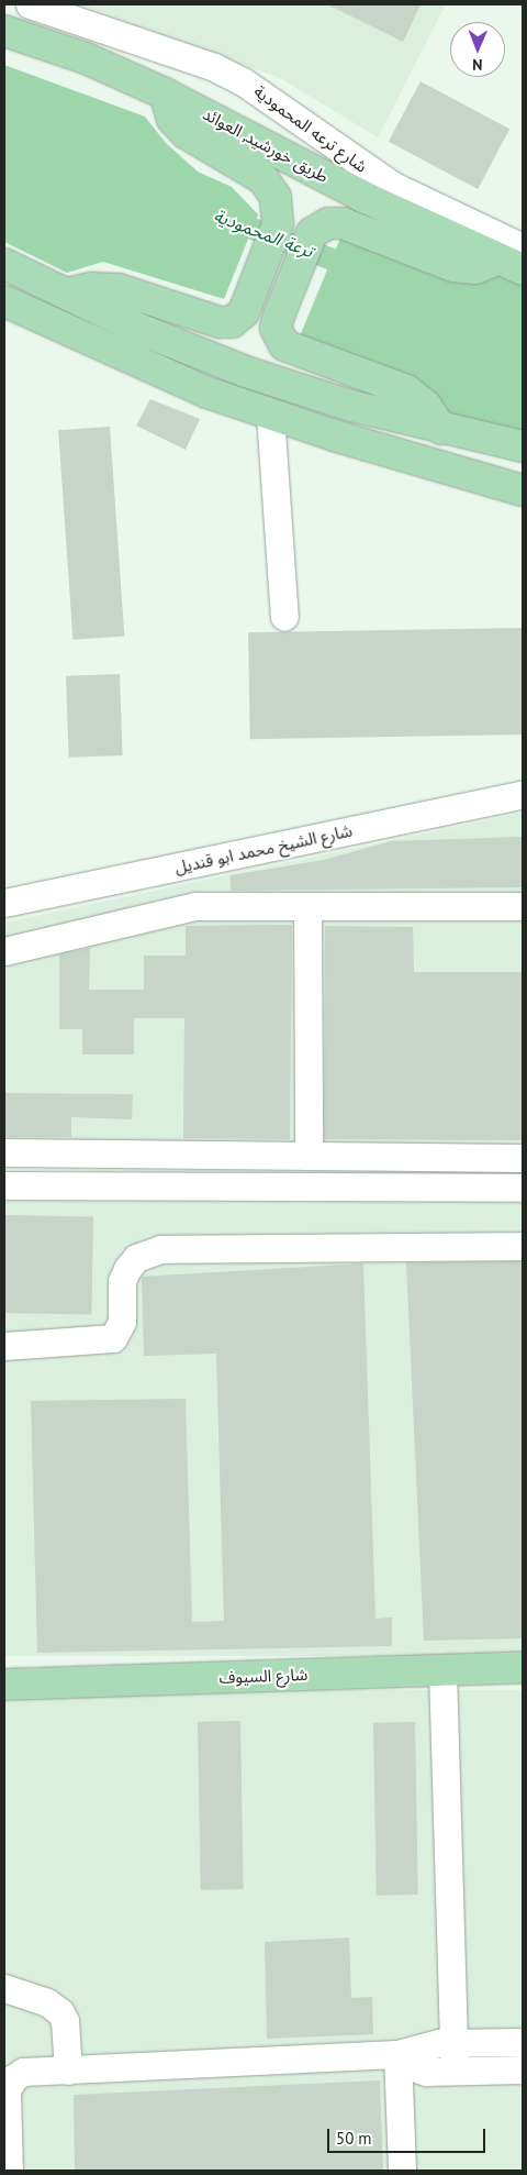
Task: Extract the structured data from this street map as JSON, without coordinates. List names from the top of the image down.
{
  "streets": {
    "main road": ["طريق خورشيد, العوائد", "شارع السيوف"],
    "street": ["شارع ترعه المحمودية", "شارع الشيخ محمد ابو قنديل"]
  },
  "crossings": [
    ["شارع ترعه المحمودية", "طريق خورشيد, العوائد"]
  ],
  "water": ["ترعة المحمودية"],
  "scale_bar": "50 m",
  "north": "bottom"
}
